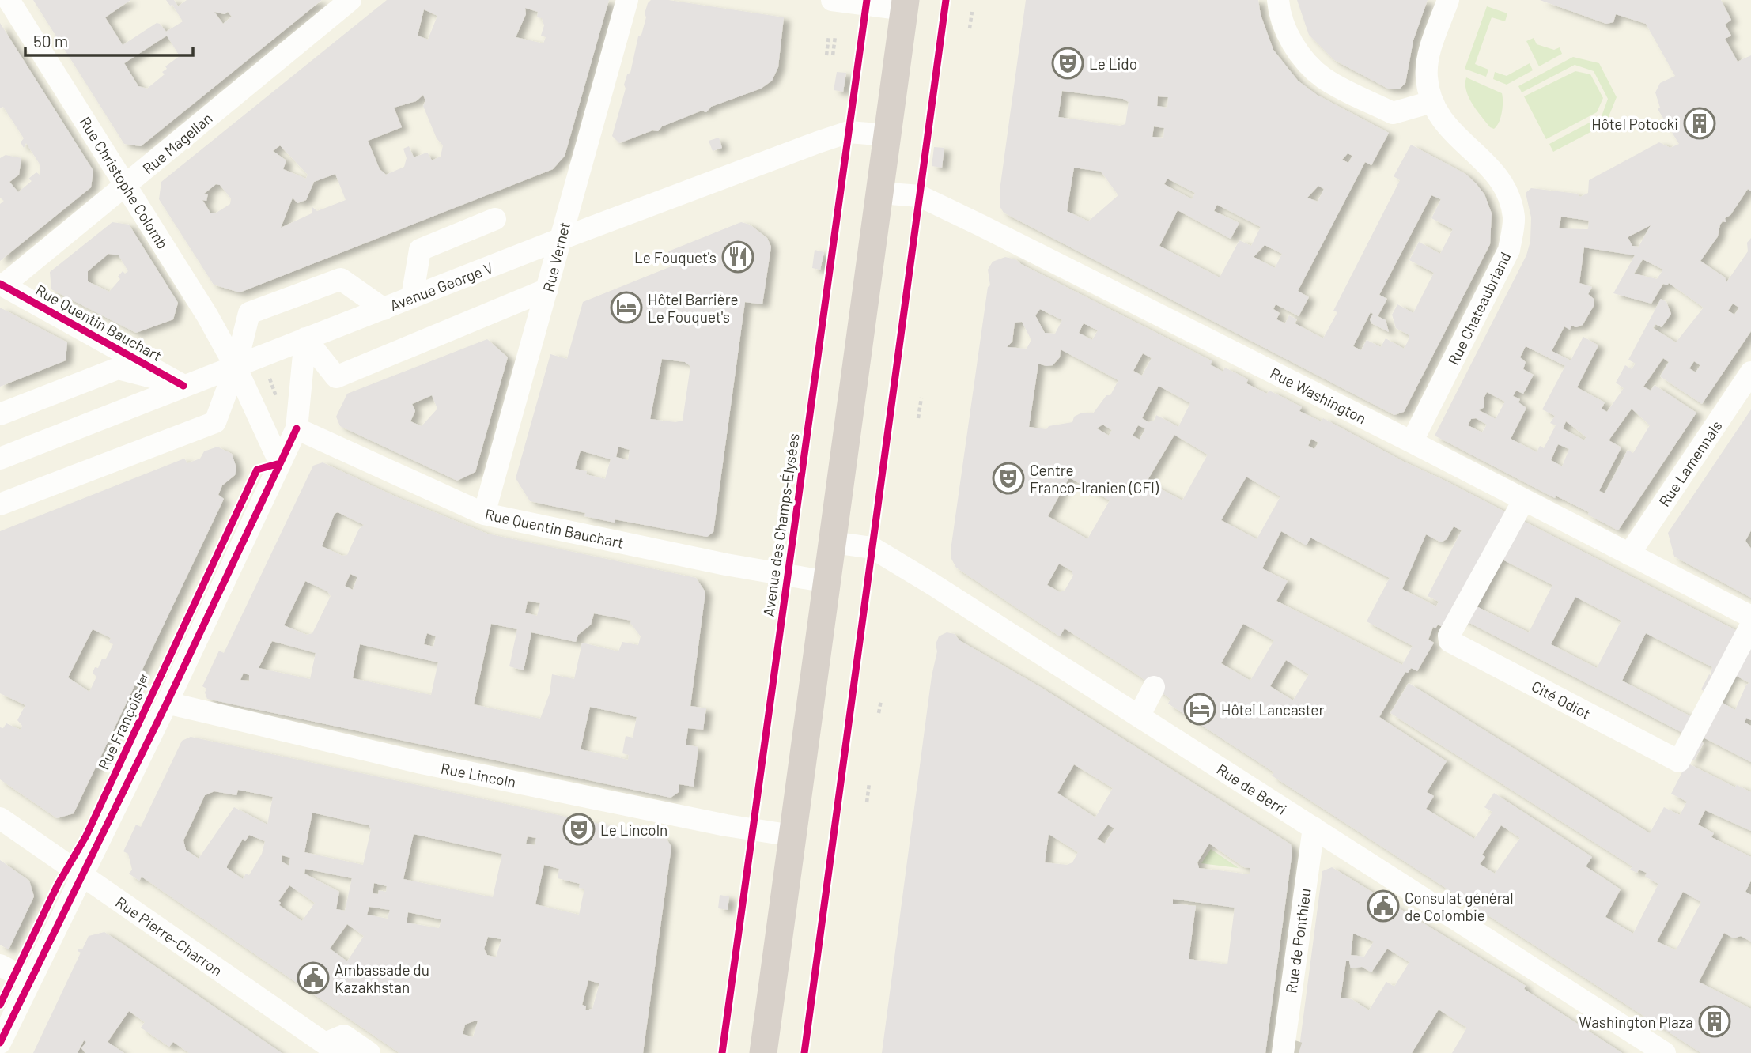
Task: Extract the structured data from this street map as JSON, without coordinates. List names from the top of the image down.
{
  "streets": {
    "street": [
      "Rue Magellan",
      "Rue Christophe Colomb",
      "Rue Vernet",
      "Avenue George V",
      "Rue Chateaubriand",
      "Rue Quentin Bauchart",
      "Rue Washington",
      "Rue Lamennais",
      "Cité Odiot",
      "Rue François-Iᵉʳ",
      "Rue Lincoln",
      "Rue de Berri",
      "Rue Pierre-Charron",
      "Rue de Ponthieu"
    ],
    "cycle path": ["Avenue des Champs-Élysées"]
  },
  "crossings": [
    ["Rue Magellan", "Rue Christophe Colomb"],
    ["Rue Magellan", "Rue Quentin Bauchart"],
    ["Rue Christophe Colomb", "Avenue George V"],
    ["Rue Vernet", "Avenue George V"],
    ["Rue Vernet", "Rue Quentin Bauchart"],
    ["Avenue George V", "Rue Quentin Bauchart"],
    ["Avenue George V", "Rue François-Iᵉʳ"],
    ["Rue Chateaubriand", "Rue Washington"],
    ["Rue Quentin Bauchart", "Rue François-Iᵉʳ"],
    ["Rue Washington", "Rue Lamennais"],
    ["Rue Washington", "Cité Odiot"],
    ["Rue François-Iᵉʳ", "Rue Lincoln"],
    ["Rue François-Iᵉʳ", "Rue Pierre-Charron"],
    ["Rue de Berri", "Rue de Ponthieu"]
  ],
  "places": {
    "theatre": ["Le Lido", "Centre Franco-Iranien (CFI)", "Le Lincoln"],
    "building": ["Hôtel Potocki", "Washington Plaza"],
    "restaurant": ["Le Fouquet's"],
    "hotel": ["Hôtel Barrière Le Fouquet's", "Hôtel Lancaster"],
    "public building": ["Consulat général de Colombie", "Ambassade du Kazakhstan"]
  },
  "scale_bar": "50 m"
}
